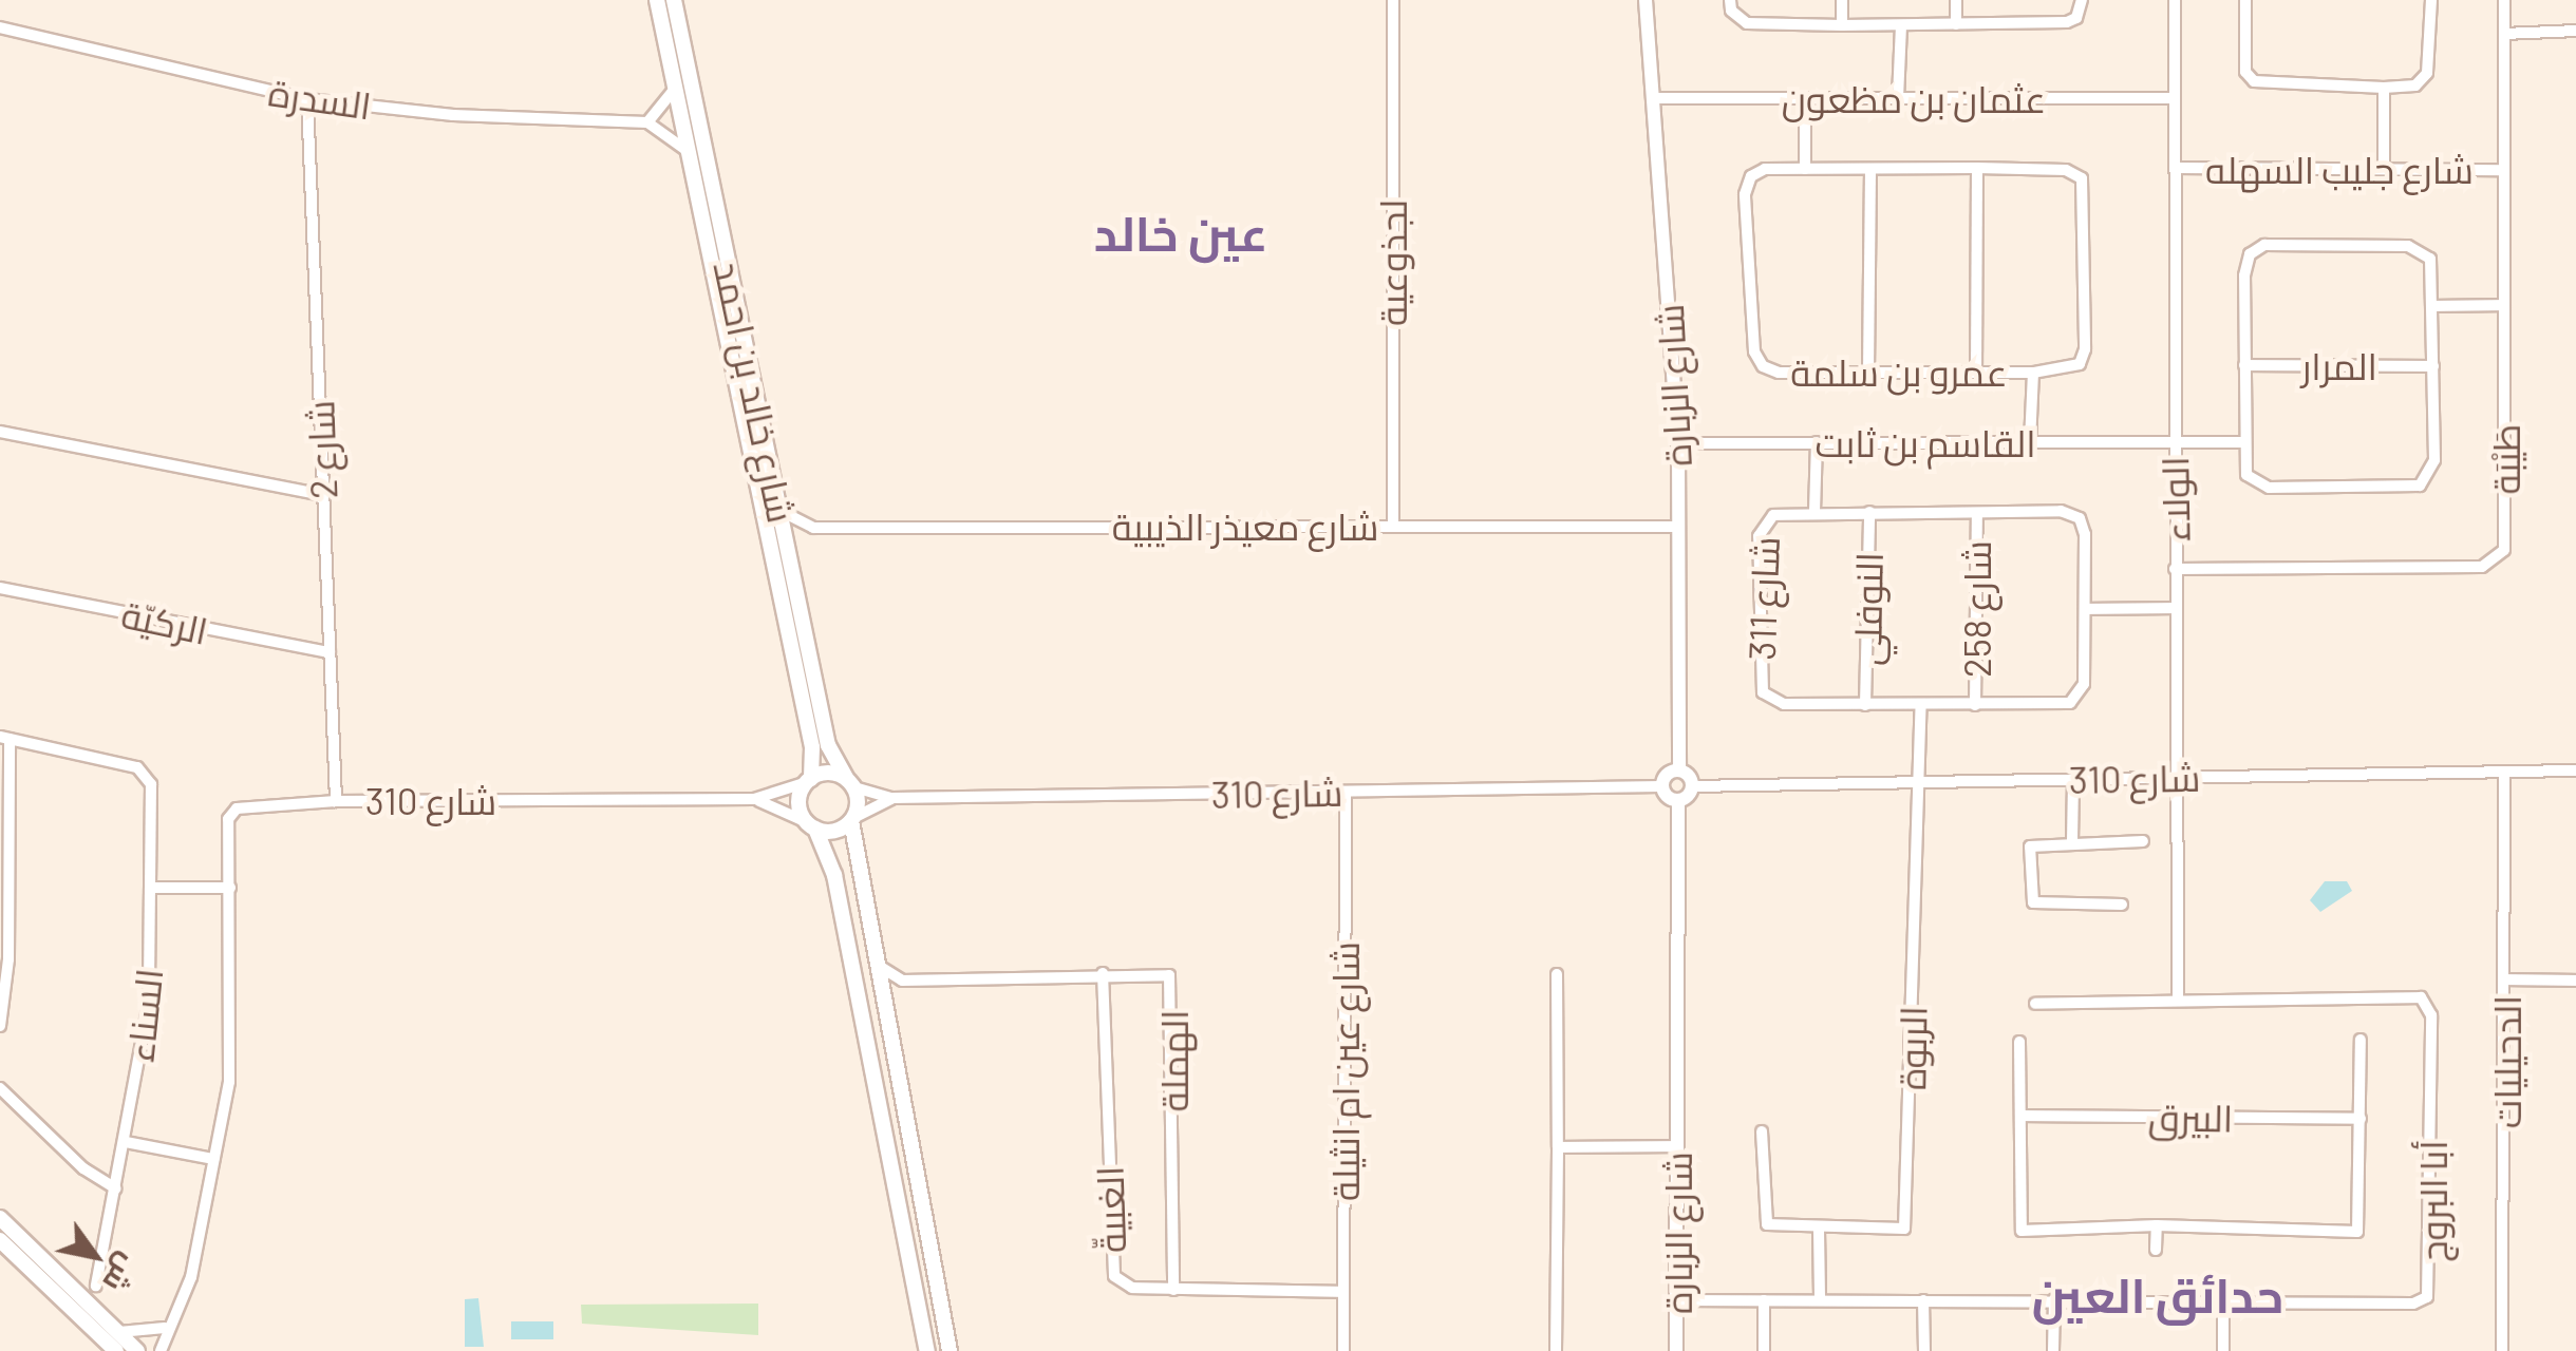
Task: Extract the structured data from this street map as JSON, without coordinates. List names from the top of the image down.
{
  "streets": {
    "main road": ["شارع خالد بن احمد"],
    "street": [
      "السدرة",
      "عثمان بن مظعون",
      "شارع جليب السهله",
      "لجذوعية",
      "المرار",
      "عمرو بن سلمة",
      "شارع الزبارة",
      "القاسم بن ثابت",
      "شارع 2",
      "طَيْبَة",
      "الولاء",
      "شارع معيذر الذيبية",
      "شارع 311",
      "النوفلي",
      "شارع 258",
      "الركيّة",
      "شارع 310",
      "السناء",
      "الربوة",
      "الهملة",
      "الدحيليات",
      "شارع عين ام انثيلة",
      "البيرق",
      "أبا البروج",
      "الغبيةّ"
    ]
  },
  "crossings": [
    ["السدرة", "شارع 2"],
    ["عثمان بن مظعون", "شارع الزبارة"],
    ["عثمان بن مظعون", "الولاء"],
    ["شارع جليب السهله", "طَيْبَة"],
    ["شارع جليب السهله", "الولاء"],
    ["لجذوعية", "شارع معيذر الذيبية"],
    ["عمرو بن سلمة", "القاسم بن ثابت"],
    ["شارع الزبارة", "القاسم بن ثابت"],
    ["شارع الزبارة", "شارع معيذر الذيبية"],
    ["شارع الزبارة", "أبا البروج"],
    ["شارع خالد بن احمد", "شارع معيذر الذيبية"],
    ["شارع خالد بن احمد", "شارع 310"],
    ["القاسم بن ثابت", "الولاء"],
    ["القاسم بن ثابت", "شارع 311"],
    ["شارع 2", "الركيّة"],
    ["شارع 2", "شارع 310"],
    ["طَيْبَة", "الولاء"],
    ["الولاء", "شارع 310"],
    ["الولاء", "أبا البروج"],
    ["شارع 311", "النوفلي"],
    ["شارع 311", "شارع 258"],
    ["شارع 310", "الربوة"],
    ["شارع 310", "الدحيليات"],
    ["شارع 310", "شارع عين ام انثيلة"],
    ["الهملة", "الغبيةّ"],
    ["شارع عين ام انثيلة", "الغبيةّ"]
  ],
  "districts": ["عين خالد", "حدائق العين"],
  "north": "bottom right"
}
